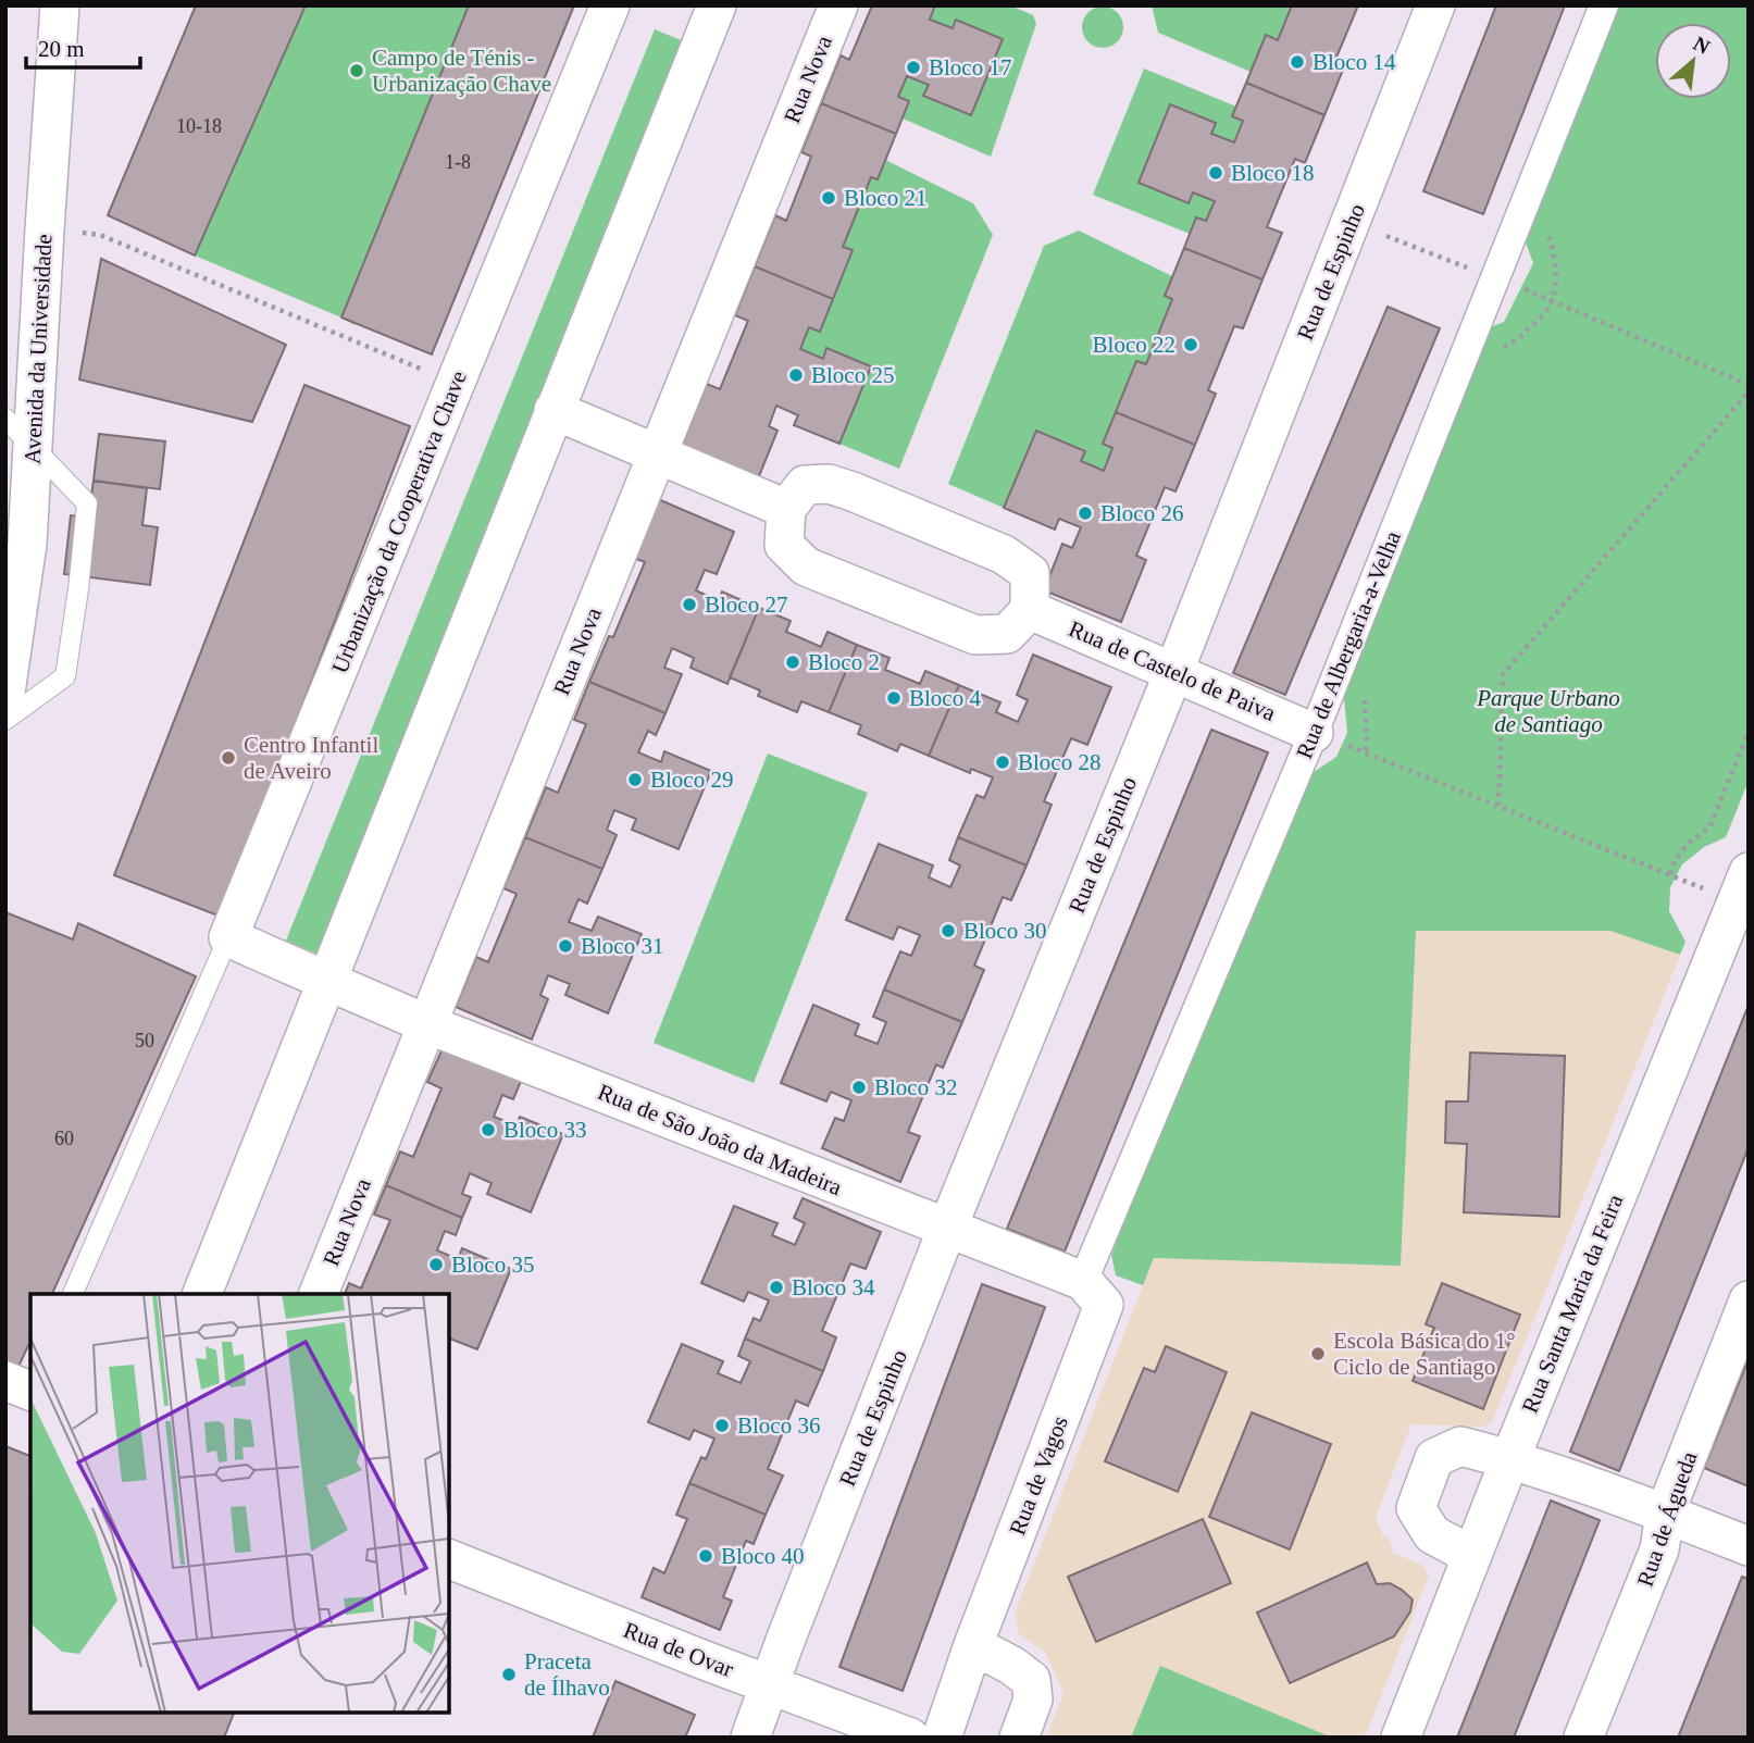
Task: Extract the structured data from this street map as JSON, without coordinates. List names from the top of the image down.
{
  "streets": {
    "street": [
      "Rua Nova",
      "Rua de Espinho",
      "Avenida da Universidade",
      "Urbanização da Cooperativa Chave",
      "Rua de Albergaria-a-Velha",
      "Rua de Castelo de Paiva",
      "Rua de São João da Madeira",
      "Rua Santa Maria da Feira",
      "Rua de Vagos",
      "Rua de Águeda",
      "Rua de Ovar"
    ]
  },
  "crossings": [
    ["Rua Nova", "Rua de São João da Madeira"],
    ["Rua de Espinho", "Rua de Castelo de Paiva"],
    ["Rua de Espinho", "Rua de São João da Madeira"],
    ["Rua de Espinho", "Rua de Ovar"],
    ["Rua de Albergaria-a-Velha", "Rua de Castelo de Paiva"],
    ["Rua de Albergaria-a-Velha", "Rua de São João da Madeira"],
    ["Rua de Albergaria-a-Velha", "Rua de Vagos"],
    ["Rua de São João da Madeira", "Rua de Vagos"]
  ],
  "parks": ["Parque Urbano de Santiago"],
  "places": [
    "Bloco 14",
    "Bloco 17",
    "Campo de Ténis - Urbanização Chave",
    "Bloco 18",
    "Bloco 21",
    "Bloco 22",
    "Bloco 25",
    "Bloco 26",
    "Bloco 27",
    "Bloco 2",
    "Bloco 4",
    "Centro Infantil de Aveiro",
    "Bloco 28",
    "Bloco 29",
    "Bloco 30",
    "Bloco 31",
    "Bloco 32",
    "Bloco 33",
    "Bloco 35",
    "Bloco 34",
    "Escola Básica do 1° Ciclo de Santiago",
    "Bloco 36",
    "Bloco 40",
    "Praceta de Ílhavo"
  ],
  "house_numbers": [
    "10-18",
    "1-8",
    "50",
    "60"
  ],
  "scale_bar": "20 m",
  "north": "top right"
}
